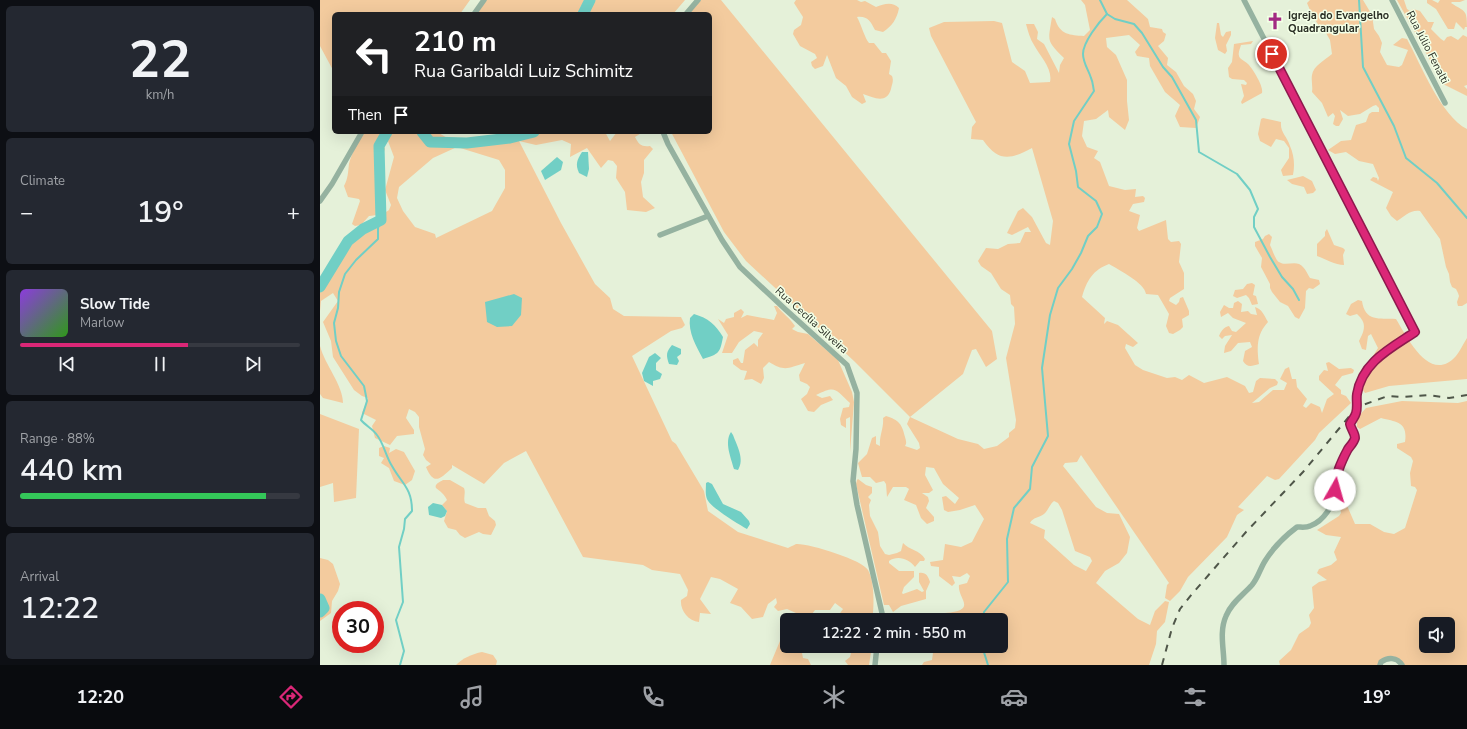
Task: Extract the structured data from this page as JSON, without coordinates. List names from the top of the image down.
{
  "streets": {
    "street": ["Rua Júlio Fenalti", "Rua Cecília Silveira"]
  },
  "places": {
    "church": ["Igreja do Evangelho Quadrangular"]
  },
  "page": {
    "tile": [
      ["22", "km/h"],
      "Climate",
      ["Range · 88%", "440 km"],
      ["Arrival", "12:22"]
    ],
    "turn": ["210 m", "Rua Garibaldi Luiz Schimitz"],
    "then": "Then",
    "heat": ["−", "19°", "+"],
    "song": ["Slow Tide", "Marlow"],
    "limit": "30",
    "trip": "12:22 · 2 min · 550 m",
    "tabs": ["12:20", "19°"]
  }
}
